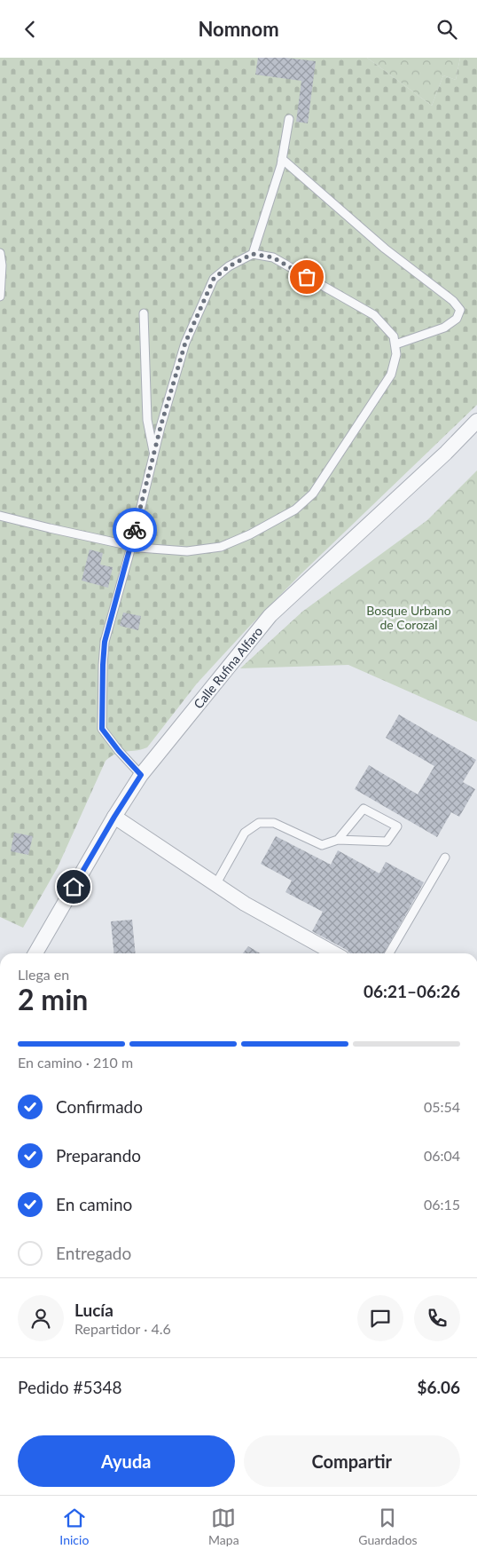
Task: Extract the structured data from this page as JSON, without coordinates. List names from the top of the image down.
{
  "streets": {
    "street": ["Calle Rufina Alfaro"]
  },
  "parks": ["Bosque Urbano de Corozal"],
  "page": {
    "header": "Nomnom",
    "heading": ["2 min", "Llega en", "06:21–06:26"],
    "panel": [
      "Lucía",
      "Repartidor · 4.6",
      "Pedido #5348",
      "$6.06"
    ],
    "bar": "En camino · 210 m",
    "list": [
      ["Confirmado", "05:54"],
      ["Preparando", "06:04"],
      ["En camino", "06:15"],
      "Entregado"
    ],
    "buttons": ["Ayuda", "Compartir"],
    "tabs": ["Inicio", "Mapa", "Guardados"]
  }
}
